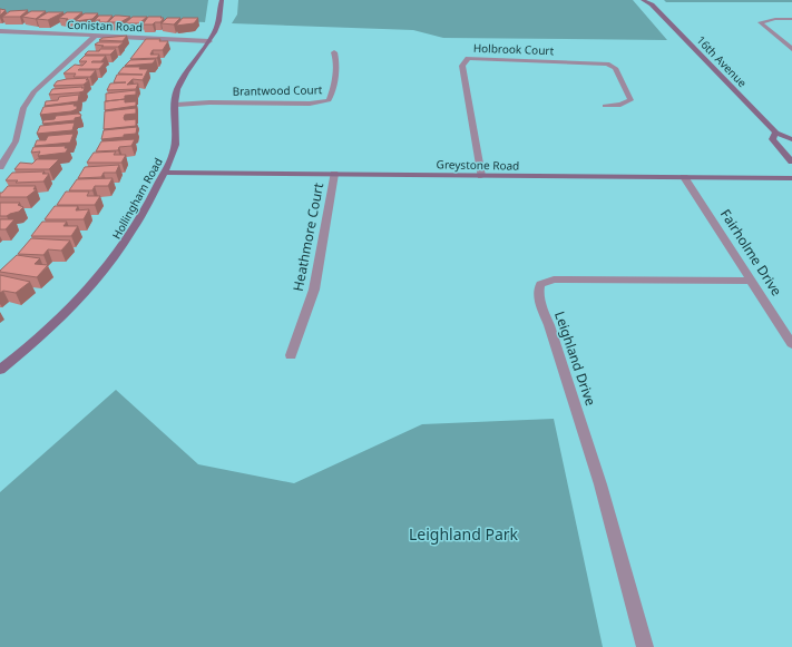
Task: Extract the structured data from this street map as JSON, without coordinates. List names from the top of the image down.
{
  "streets": {
    "street": [
      "Conistan Road",
      "Holbrook Court",
      "16th Avenue",
      "Brantwood Court",
      "Greystone Road",
      "Hollingham Road",
      "Heathmore Court",
      "Fairholme Drive",
      "Leighland Drive"
    ]
  },
  "crossings": [
    ["Conistan Road", "Hollingham Road"],
    ["Holbrook Court", "Greystone Road"],
    ["Brantwood Court", "Hollingham Road"],
    ["Greystone Road", "Hollingham Road"],
    ["Greystone Road", "Heathmore Court"],
    ["Greystone Road", "Fairholme Drive"],
    ["Fairholme Drive", "Leighland Drive"]
  ],
  "parks": ["Leighland Park"]
}
